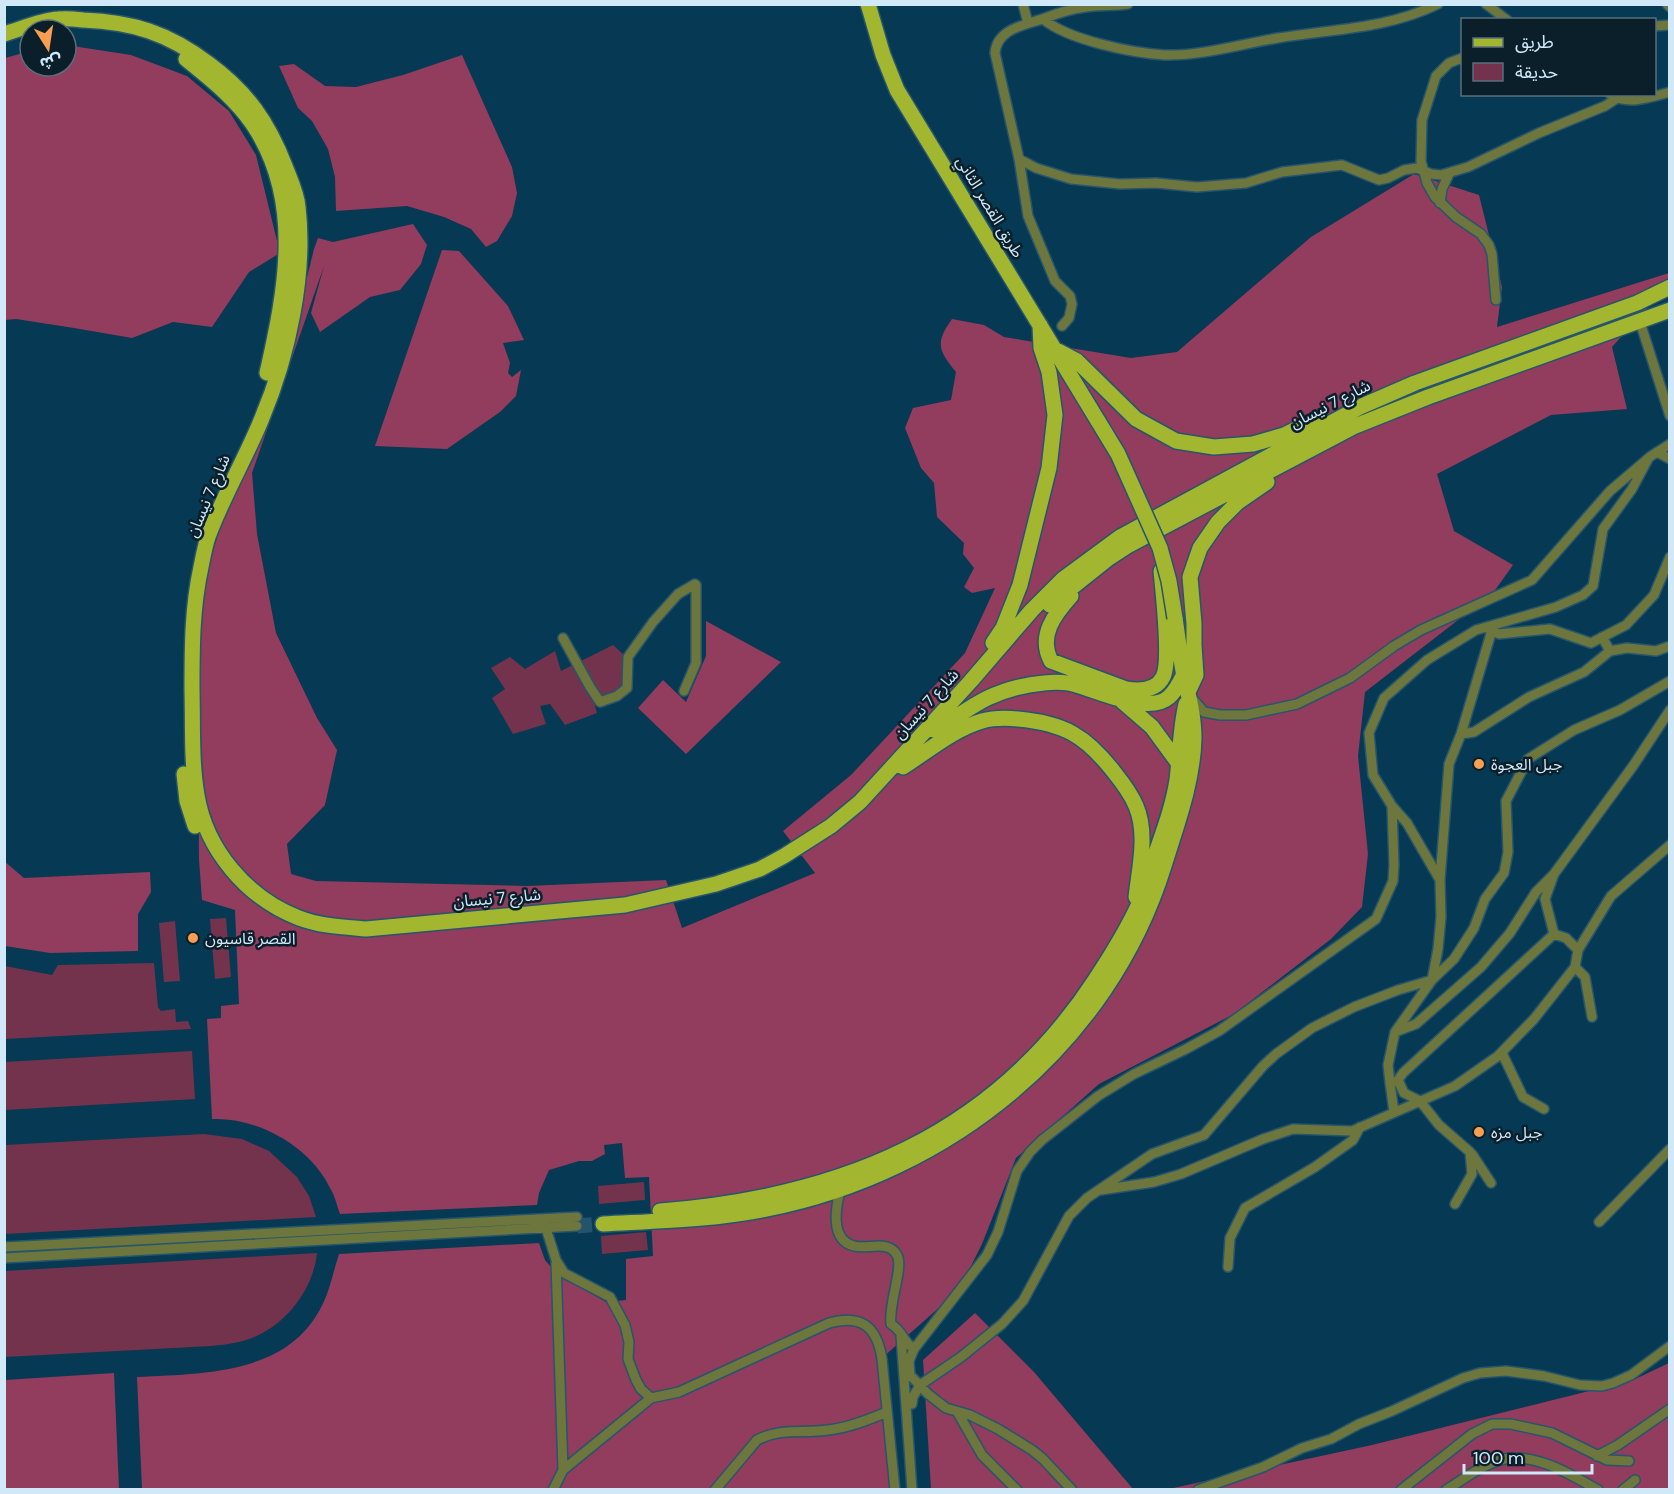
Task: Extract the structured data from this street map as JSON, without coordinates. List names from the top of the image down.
{
  "streets": {
    "main road": ["طريق القصر الثاني", "شارع 7 نيسان"]
  },
  "places": ["جبل العجوة", "القصر قاسيون", "جبل مزه"],
  "legend": ["طريق", "حديقة"],
  "scale_bar": "100 m",
  "north": "bottom"
}
